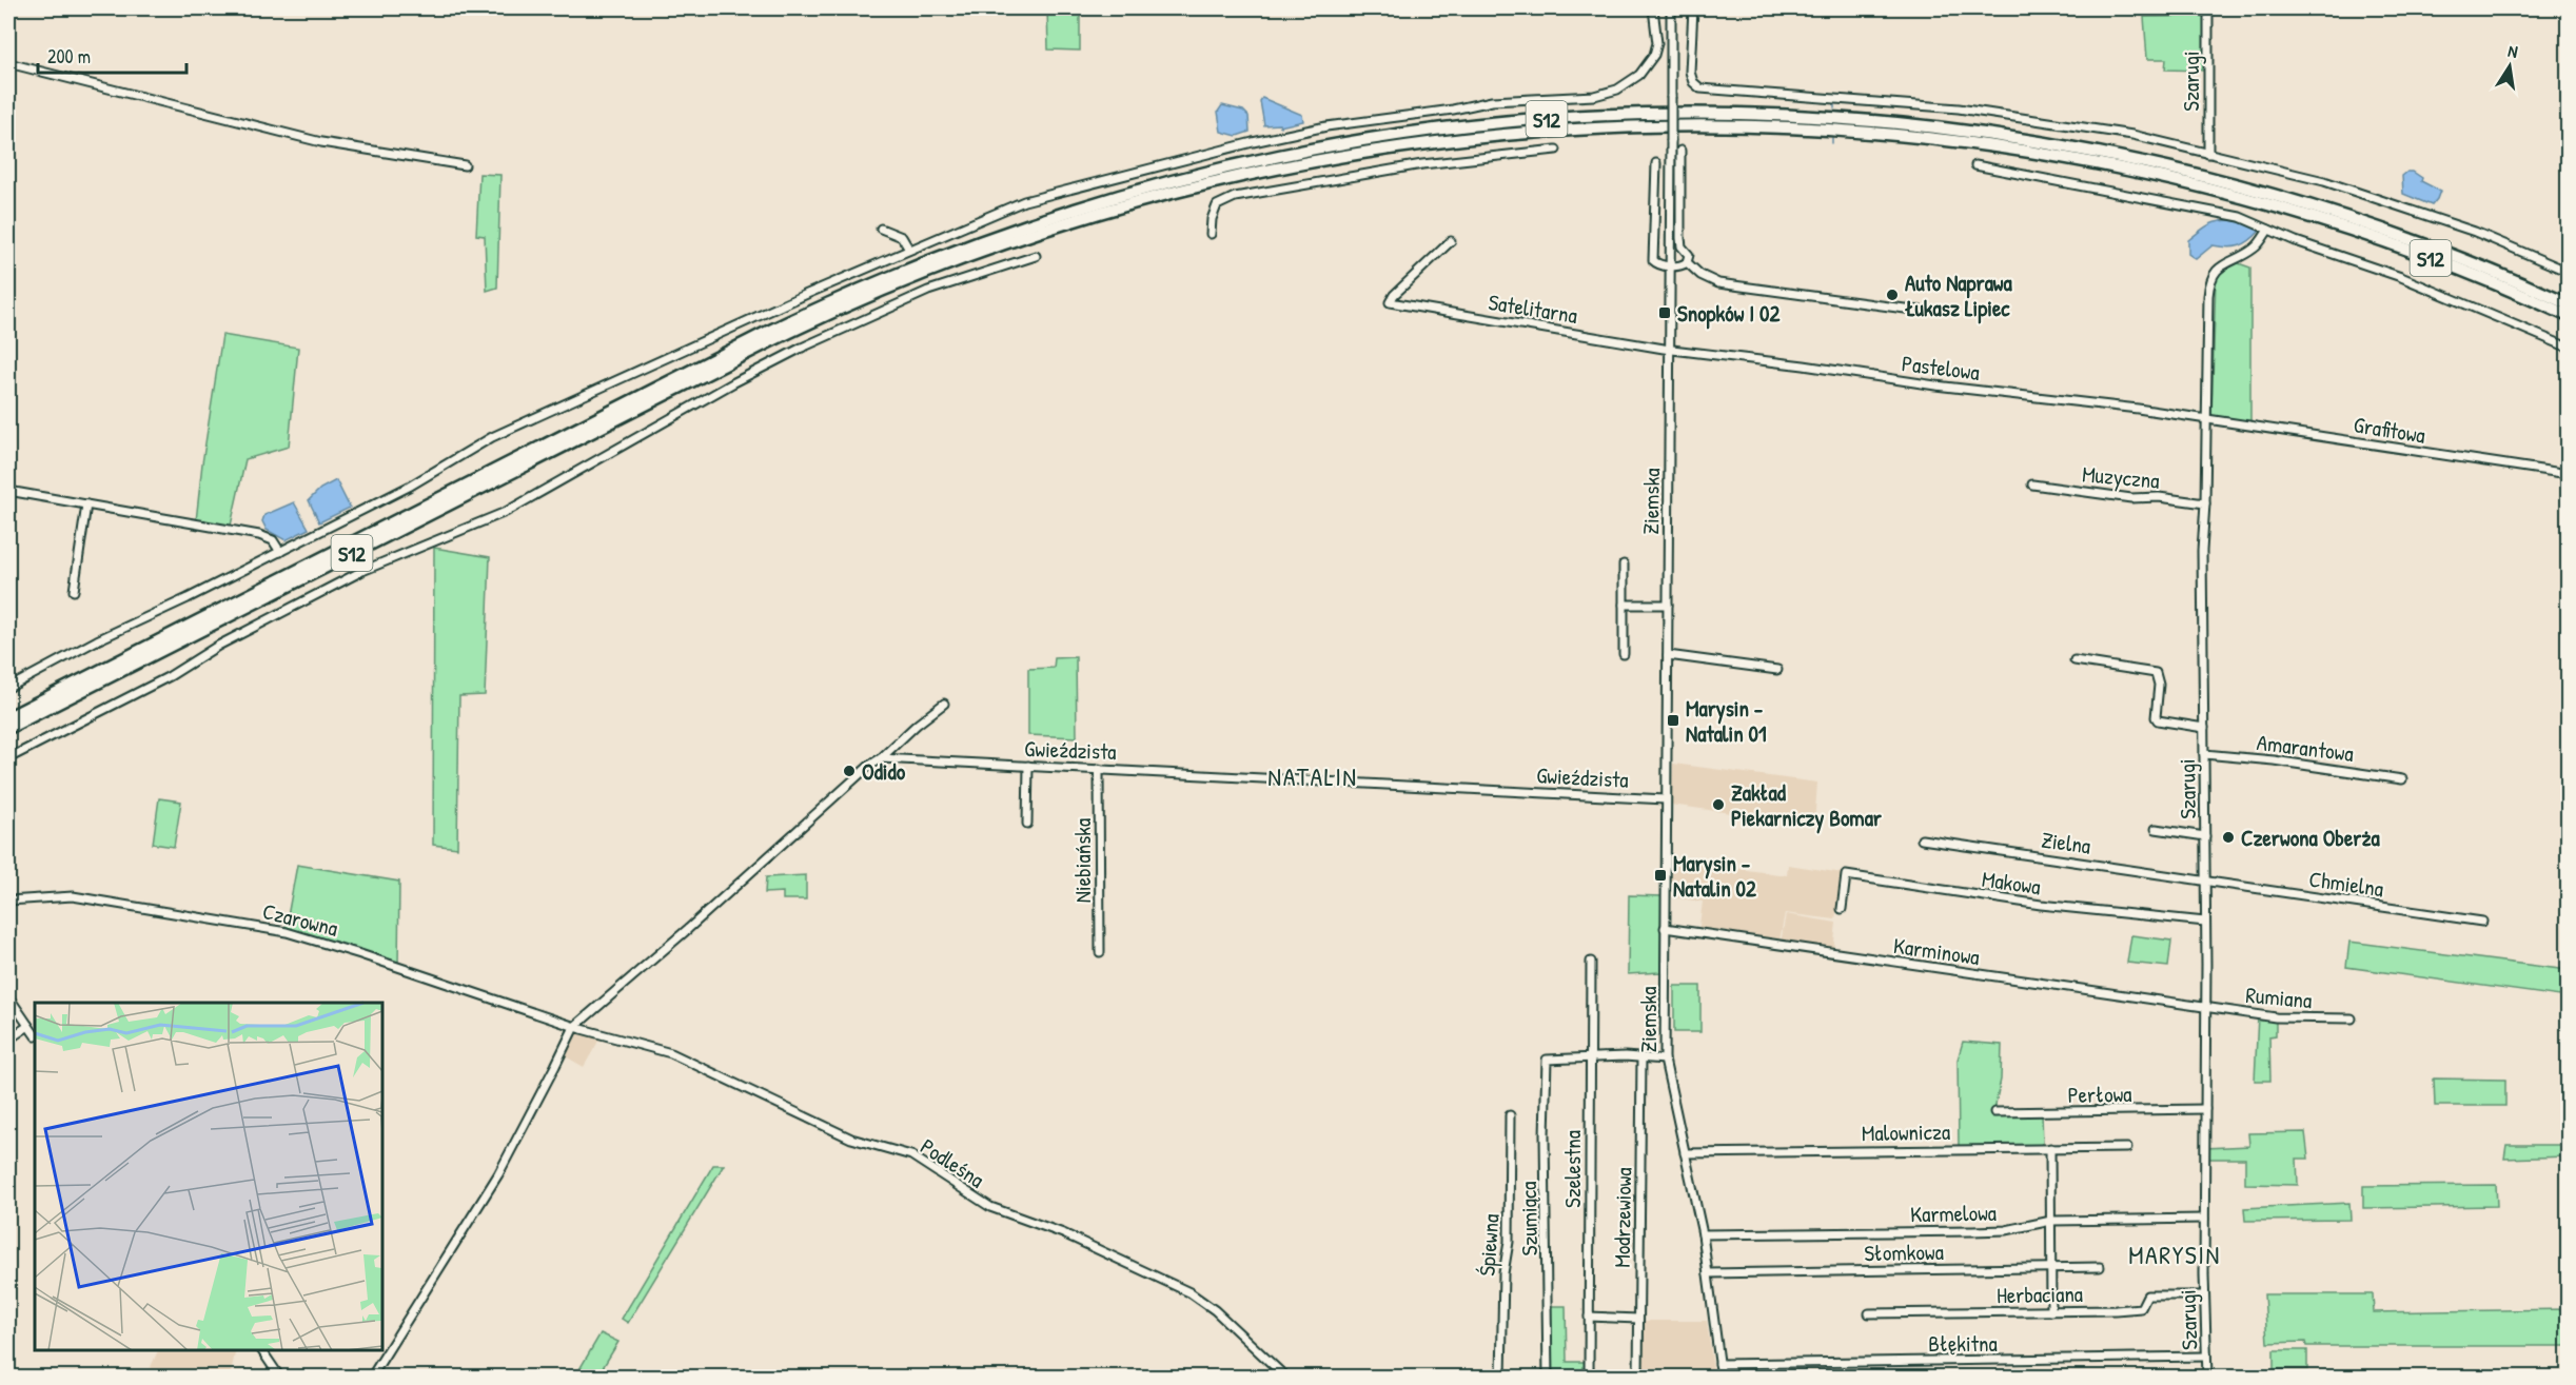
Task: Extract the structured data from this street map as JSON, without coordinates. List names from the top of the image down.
{
  "streets": {
    "highway": ["S12"],
    "street": [
      "Szarugi",
      "Satelitarna",
      "Pastelowa",
      "Grafitowa",
      "Muzyczna",
      "Ziemska",
      "Amarantowa",
      "Gwieździsta",
      "Zielna",
      "Niebiańska",
      "Makowa",
      "Chmielna",
      "Czarowna",
      "Karminowa",
      "Rumiana",
      "Perłowa",
      "Malownicza",
      "Podleśna",
      "Szelestna",
      "Karmelowa",
      "Modrzewiowa",
      "Szumiąca",
      "Śpiewna",
      "Słomkowa",
      "Herbaciana",
      "Błękitna"
    ]
  },
  "crossings": [
    ["Szarugi", "Pastelowa"],
    ["Szarugi", "Grafitowa"],
    ["Szarugi", "Muzyczna"],
    ["Szarugi", "Amarantowa"],
    ["Szarugi", "Zielna"],
    ["Szarugi", "Makowa"],
    ["Szarugi", "Chmielna"],
    ["Szarugi", "Karminowa"],
    ["Szarugi", "Rumiana"],
    ["Szarugi", "Perłowa"],
    ["Szarugi", "Karmelowa"],
    ["Szarugi", "Herbaciana"],
    ["Szarugi", "Błękitna"],
    ["Satelitarna", "Pastelowa"],
    ["Satelitarna", "Ziemska"],
    ["Pastelowa", "Grafitowa"],
    ["Pastelowa", "Ziemska"],
    ["Ziemska", "Gwieździsta"],
    ["Ziemska", "Karminowa"],
    ["Ziemska", "Malownicza"],
    ["Ziemska", "Karmelowa"],
    ["Ziemska", "Słomkowa"],
    ["Ziemska", "Błękitna"],
    ["Gwieździsta", "Niebiańska"],
    ["Zielna", "Chmielna"],
    ["Czarowna", "Podleśna"],
    ["Karminowa", "Rumiana"],
    ["Szelestna", "Szumiąca"]
  ],
  "districts": ["NATALIN", "MARYSIN"],
  "places": {
    "other": [
      "Auto Naprawa Łukasz Lipiec",
      "Odido",
      "Zakład Piekarniczy Bomar",
      "Czerwona Oberża"
    ],
    "transit": ["Snopków I 02", "Marysin - Natalin 01", "Marysin - Natalin 02"]
  },
  "scale_bar": "200 m",
  "north": "top"
}
